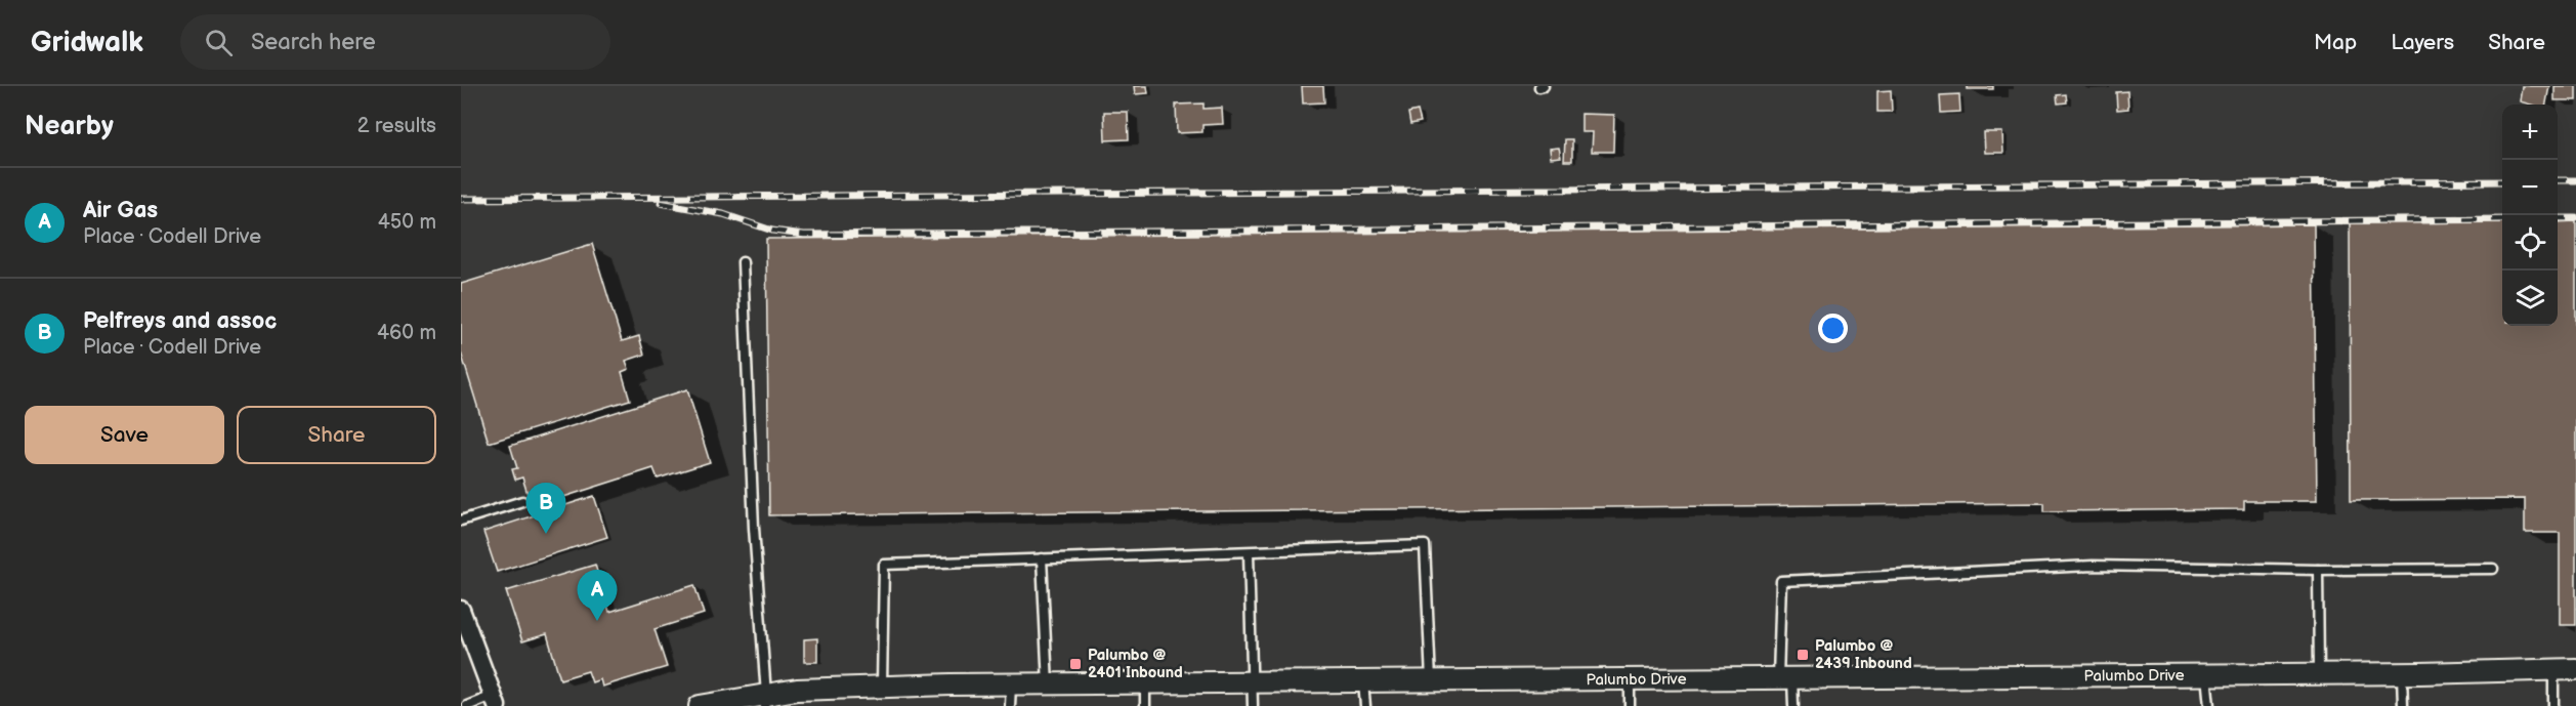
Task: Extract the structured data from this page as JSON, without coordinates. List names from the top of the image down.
{
  "streets": {
    "street": ["Palumbo Drive"]
  },
  "places": {
    "transit": ["Palumbo @ 2439 Inbound", "Palumbo @ 2401 Inbound"]
  },
  "page": {
    "header": "Gridwalk",
    "search": "Search here",
    "nav": ["Map", "Layers", "Share"],
    "heading": ["Nearby", "2 results"],
    "map_buttons": ["+", "−"],
    "list": [
      {
        "mark": "A",
        "name": "Air Gas",
        "note": "Place · Codell Drive",
        "value": "450 m"
      },
      {
        "mark": "B",
        "name": "Pelfreys and assoc",
        "note": "Place · Codell Drive",
        "value": "460 m"
      }
    ],
    "buttons": ["Save", "Share"],
    "pins": ["B", "A"]
  }
}
